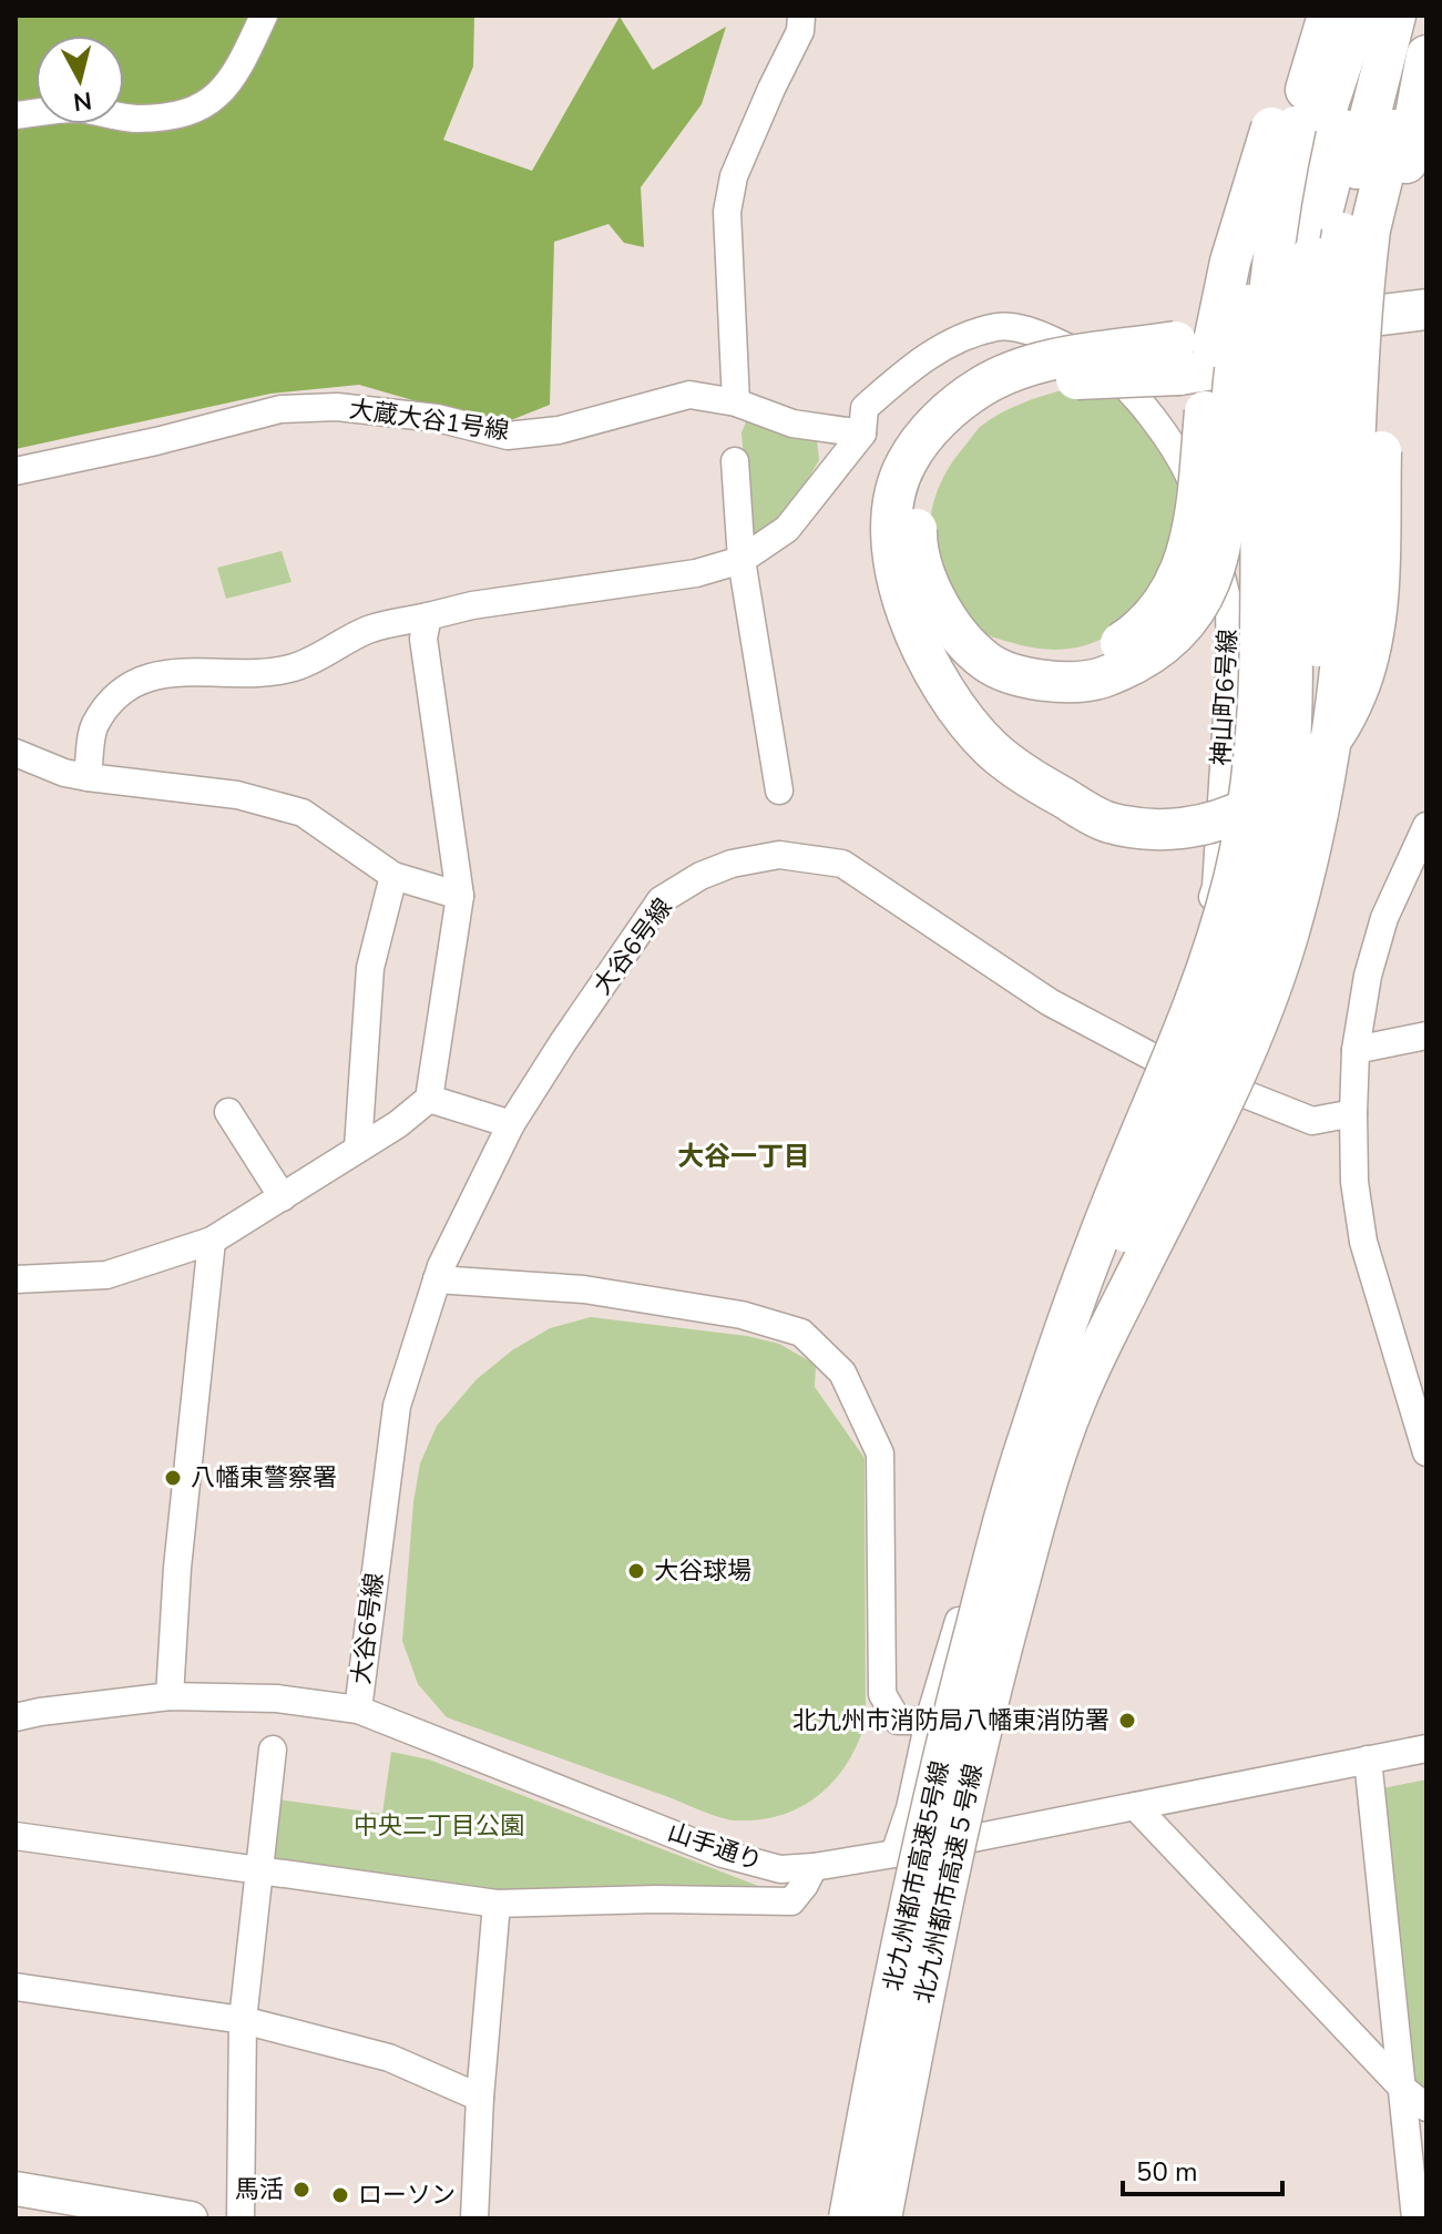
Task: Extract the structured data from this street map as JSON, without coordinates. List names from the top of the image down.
{
  "streets": {
    "highway": ["北九州都市高速5号線", "北九州都市高速５号線"],
    "street": [
      "大蔵大谷1号線",
      "神山町6号線",
      "大谷6号線",
      "山手通り"
    ]
  },
  "crossings": [
    ["神山町6号線", "大谷6号線"],
    ["神山町6号線", "山手通り"],
    ["大谷6号線", "山手通り"]
  ],
  "districts": ["大谷一丁目"],
  "parks": ["中央二丁目公園"],
  "places": [
    "八幡東警察署",
    "大谷球場",
    "北九州市消防局八幡東消防署",
    "馬活",
    "ローソン"
  ],
  "scale_bar": "50 m",
  "north": "bottom"
}
